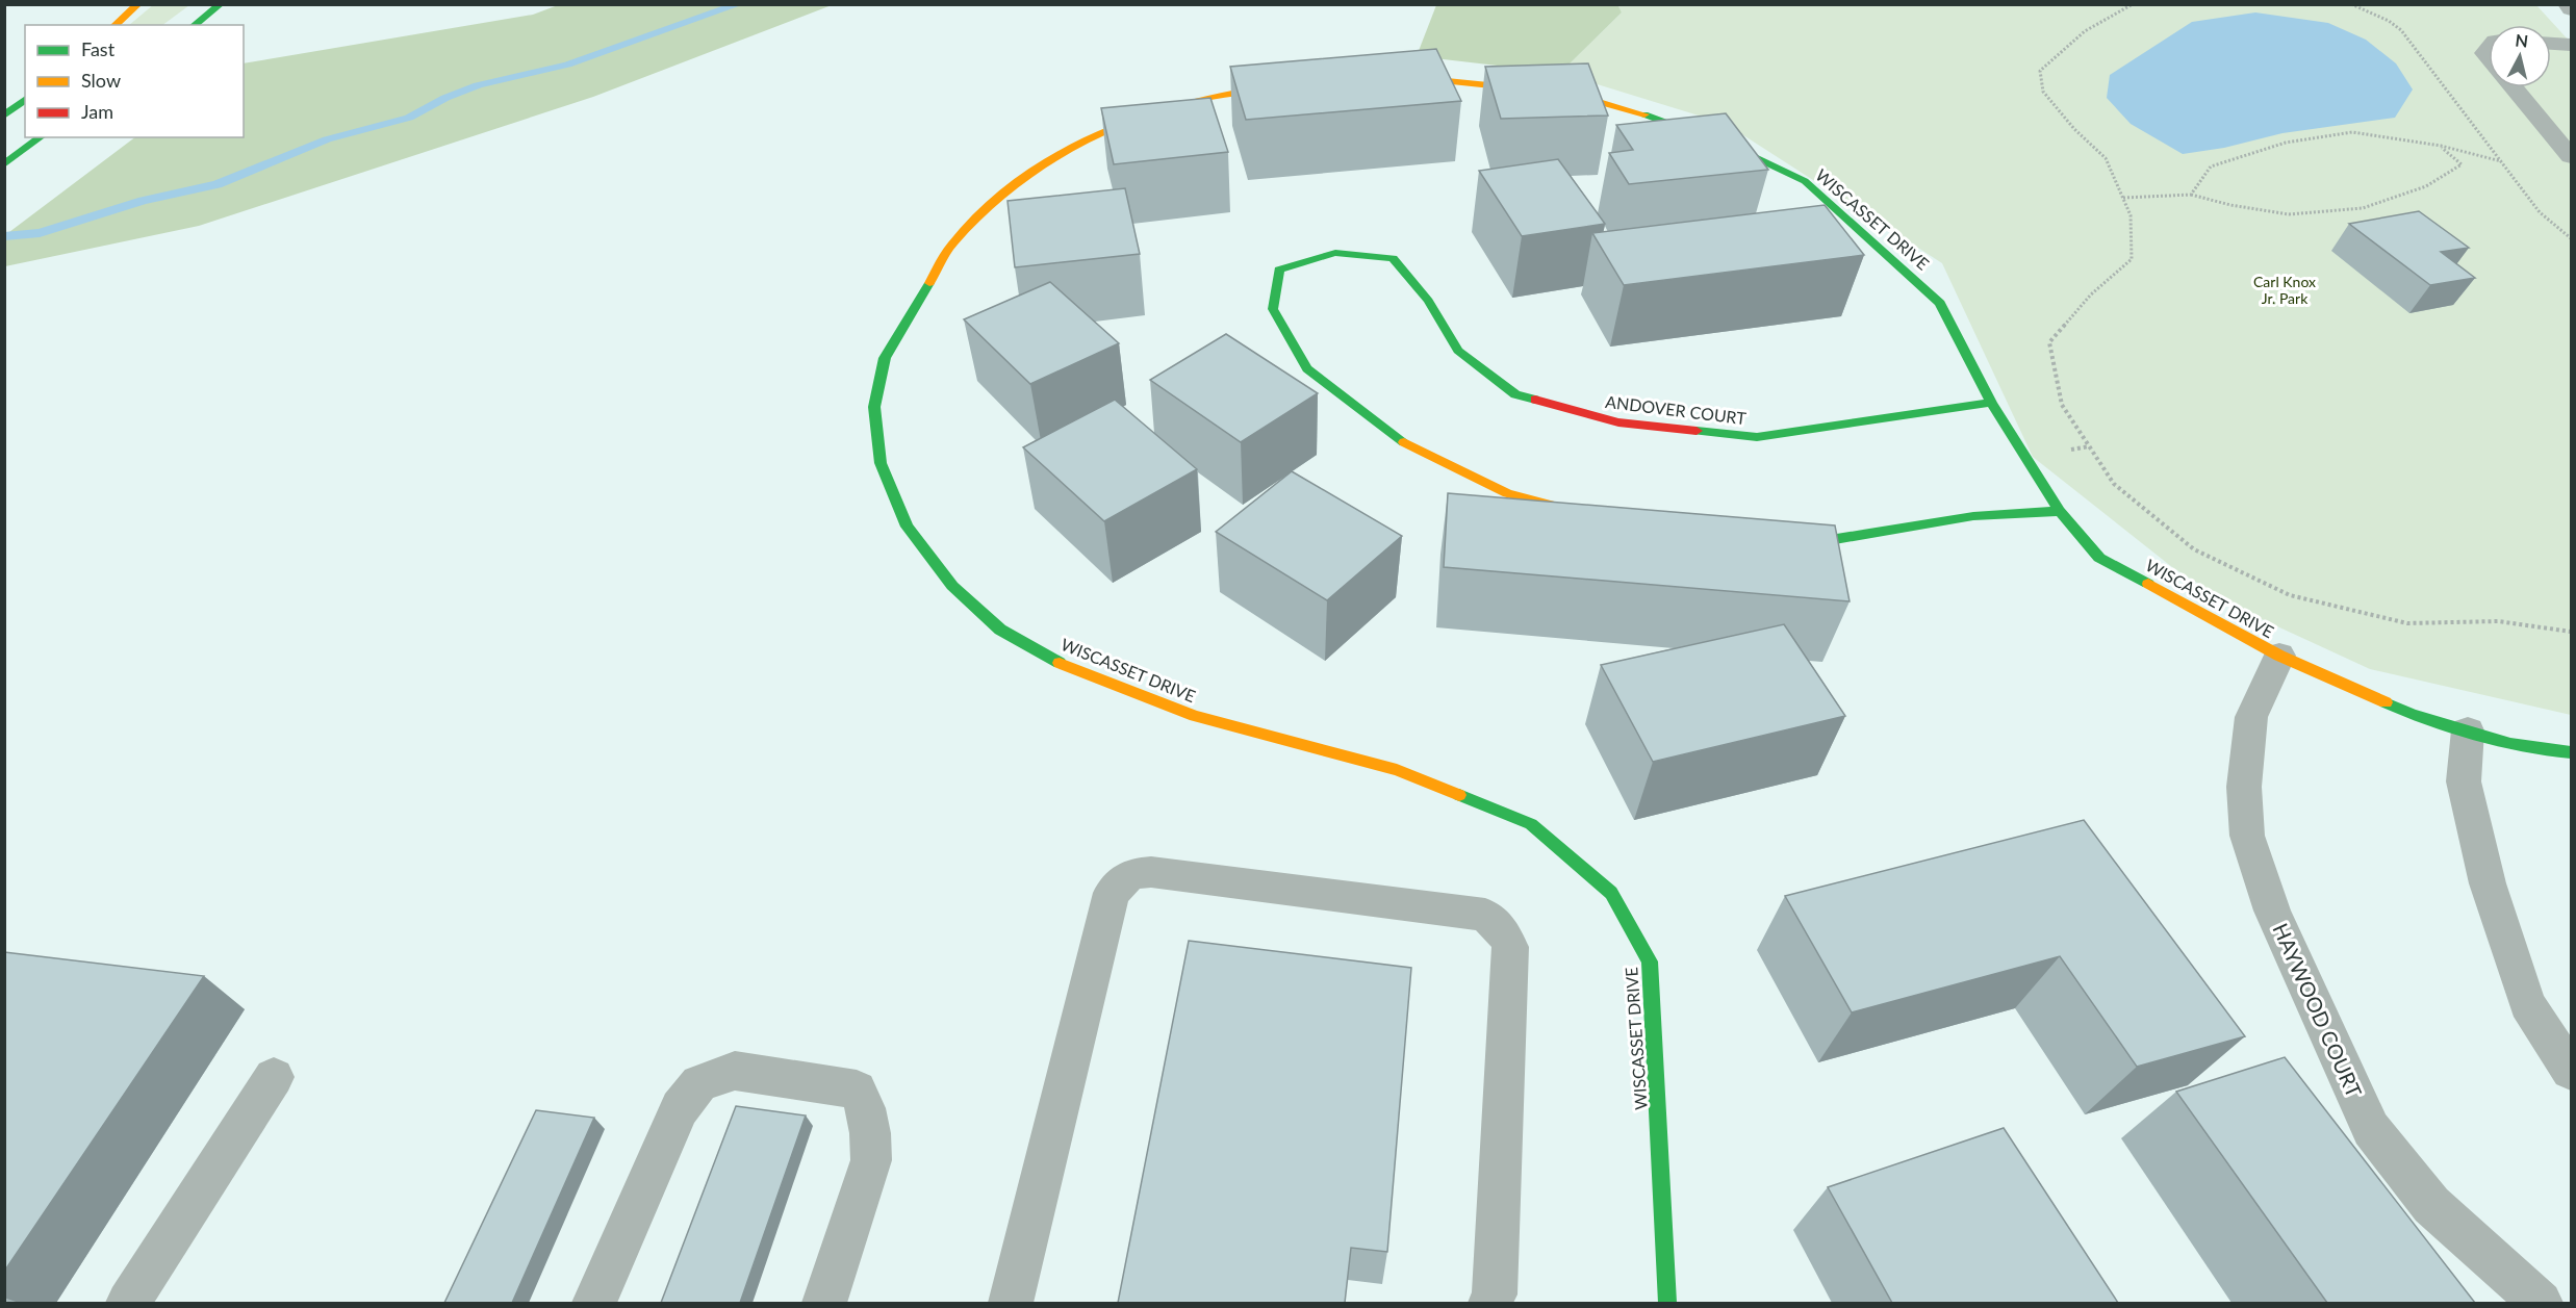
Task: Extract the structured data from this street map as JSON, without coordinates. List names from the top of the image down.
{
  "streets": {
    "main road": ["WISCASSET DRIVE", "ANDOVER COURT"],
    "lane": ["HAYWOOD COURT"]
  },
  "crossings": [
    ["WISCASSET DRIVE", "ANDOVER COURT"],
    ["WISCASSET DRIVE", "HAYWOOD COURT"]
  ],
  "parks": ["Carl Knox Jr. Park"],
  "legend": ["Fast", "Slow", "Jam"],
  "north": "top"
}
